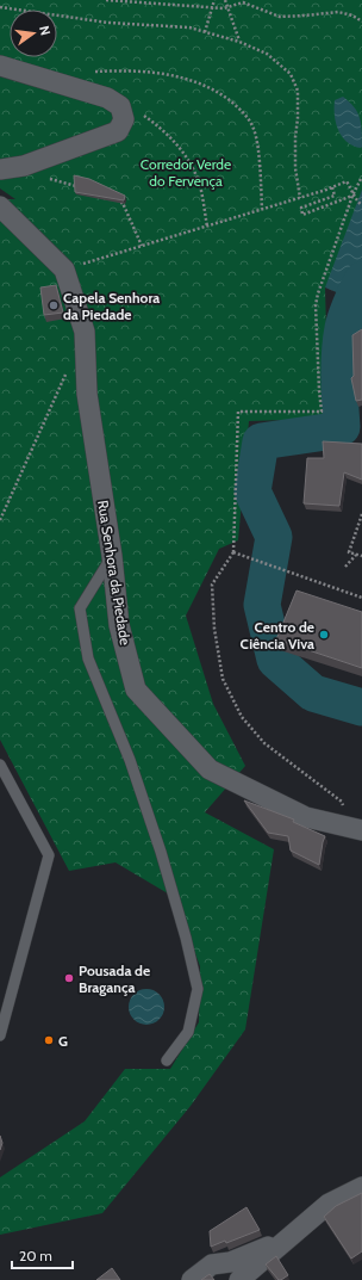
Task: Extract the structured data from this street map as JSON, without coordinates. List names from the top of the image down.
{
  "streets": {
    "street": ["Rua Senhora da Piedade"]
  },
  "parks": ["Corredor Verde do Fervença"],
  "places": [
    "Capela Senhora da Piedade",
    "Centro de Ciência Viva",
    "Pousada de Bragança",
    "G"
  ],
  "scale_bar": "20 m",
  "north": "right"
}
